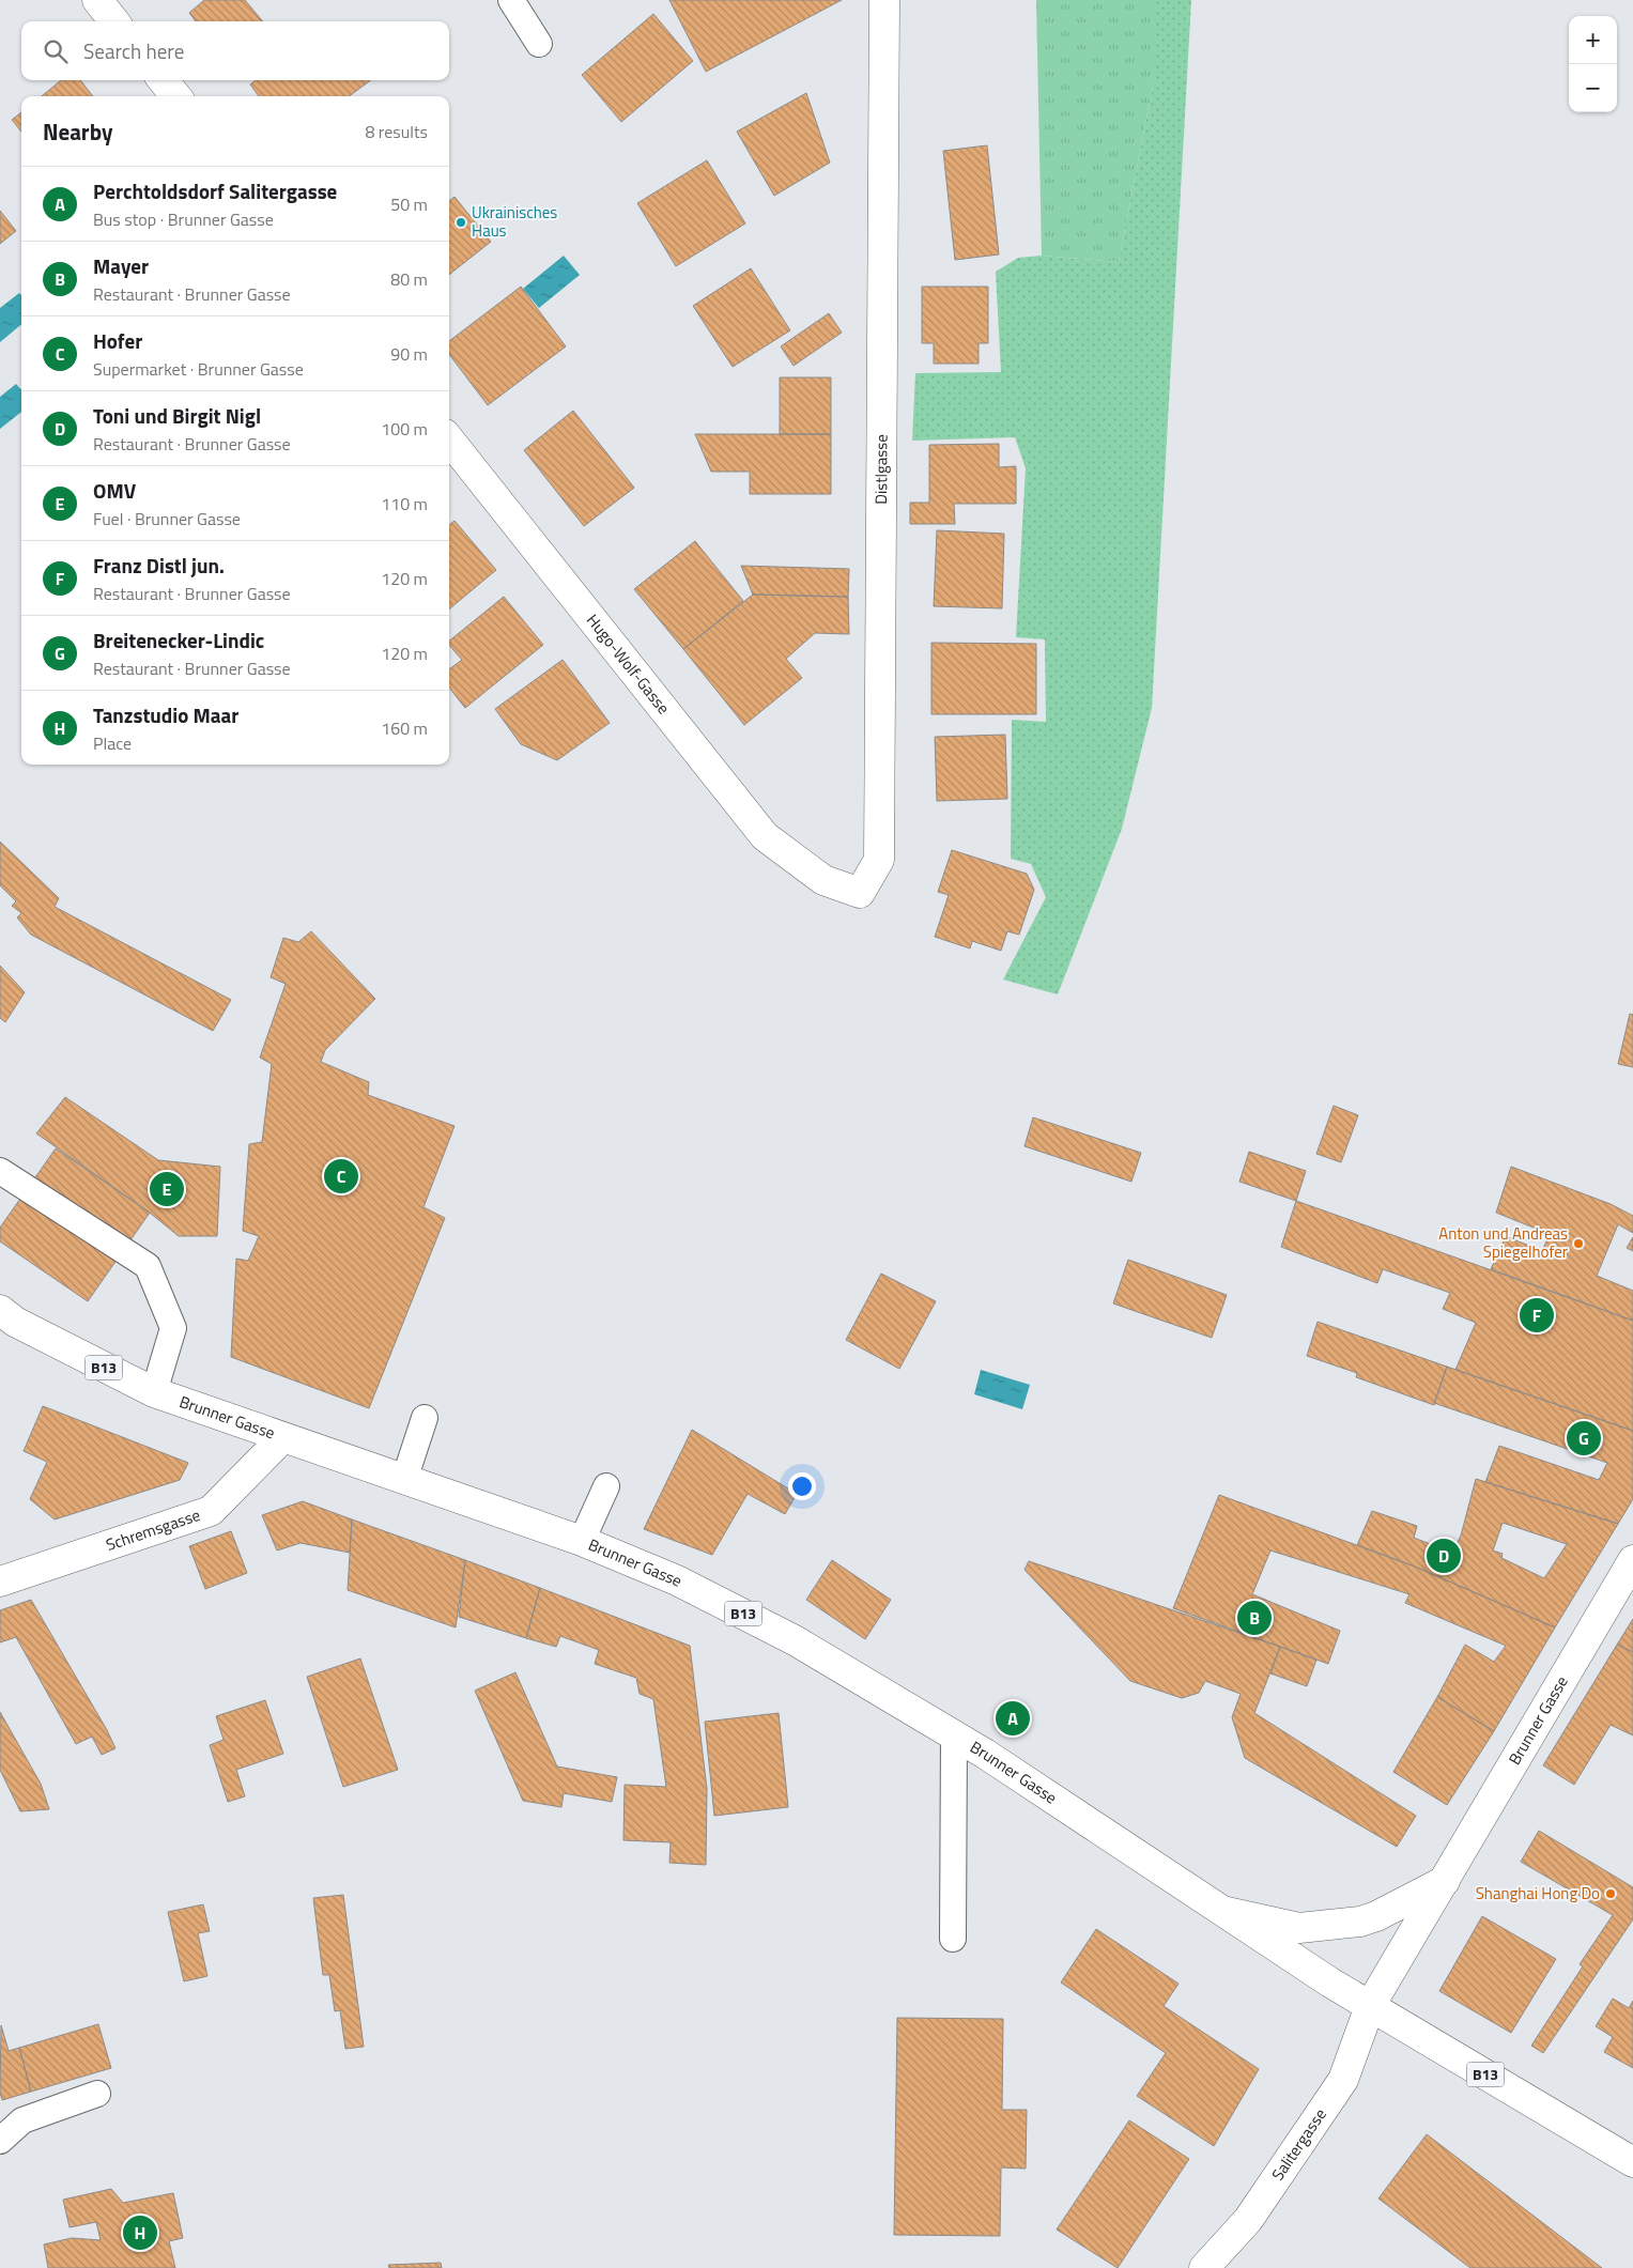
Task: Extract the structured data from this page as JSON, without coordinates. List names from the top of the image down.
{
  "streets": {
    "main road": [
      "Distlgasse",
      "Hugo-Wolf-Gasse",
      "B13",
      "Brunner Gasse",
      "Schremsgasse",
      "Salitergasse"
    ]
  },
  "crossings": [
    ["Distlgasse", "Hugo-Wolf-Gasse"],
    ["B13", "Brunner Gasse"],
    ["B13", "Salitergasse"],
    ["Brunner Gasse", "Schremsgasse"],
    ["Brunner Gasse", "Salitergasse"]
  ],
  "places": ["Ukrainisches Haus", "Anton und Andreas Spiegelhofer", "Shanghai Hong Do"],
  "page": {
    "map_buttons": ["+", "−"],
    "search": "Search here",
    "heading": ["Nearby", "8 results"],
    "list": [
      {
        "mark": "A",
        "name": "Perchtoldsdorf Salitergasse",
        "note": "Bus stop · Brunner Gasse",
        "value": "50 m"
      },
      {
        "mark": "B",
        "name": "Mayer",
        "note": "Restaurant · Brunner Gasse",
        "value": "80 m"
      },
      {
        "mark": "C",
        "name": "Hofer",
        "note": "Supermarket · Brunner Gasse",
        "value": "90 m"
      },
      {
        "mark": "D",
        "name": "Toni und Birgit Nigl",
        "note": "Restaurant · Brunner Gasse",
        "value": "100 m"
      },
      {
        "mark": "E",
        "name": "OMV",
        "note": "Fuel · Brunner Gasse",
        "value": "110 m"
      },
      {
        "mark": "F",
        "name": "Franz Distl jun.",
        "note": "Restaurant · Brunner Gasse",
        "value": "120 m"
      },
      {
        "mark": "G",
        "name": "Breitenecker-Lindic",
        "note": "Restaurant · Brunner Gasse",
        "value": "120 m"
      },
      {
        "mark": "H",
        "name": "Tanzstudio Maar",
        "note": "Place",
        "value": "160 m"
      }
    ],
    "pins": [
      "C",
      "E",
      "F",
      "G",
      "D",
      "B",
      "A",
      "H"
    ]
  }
}
